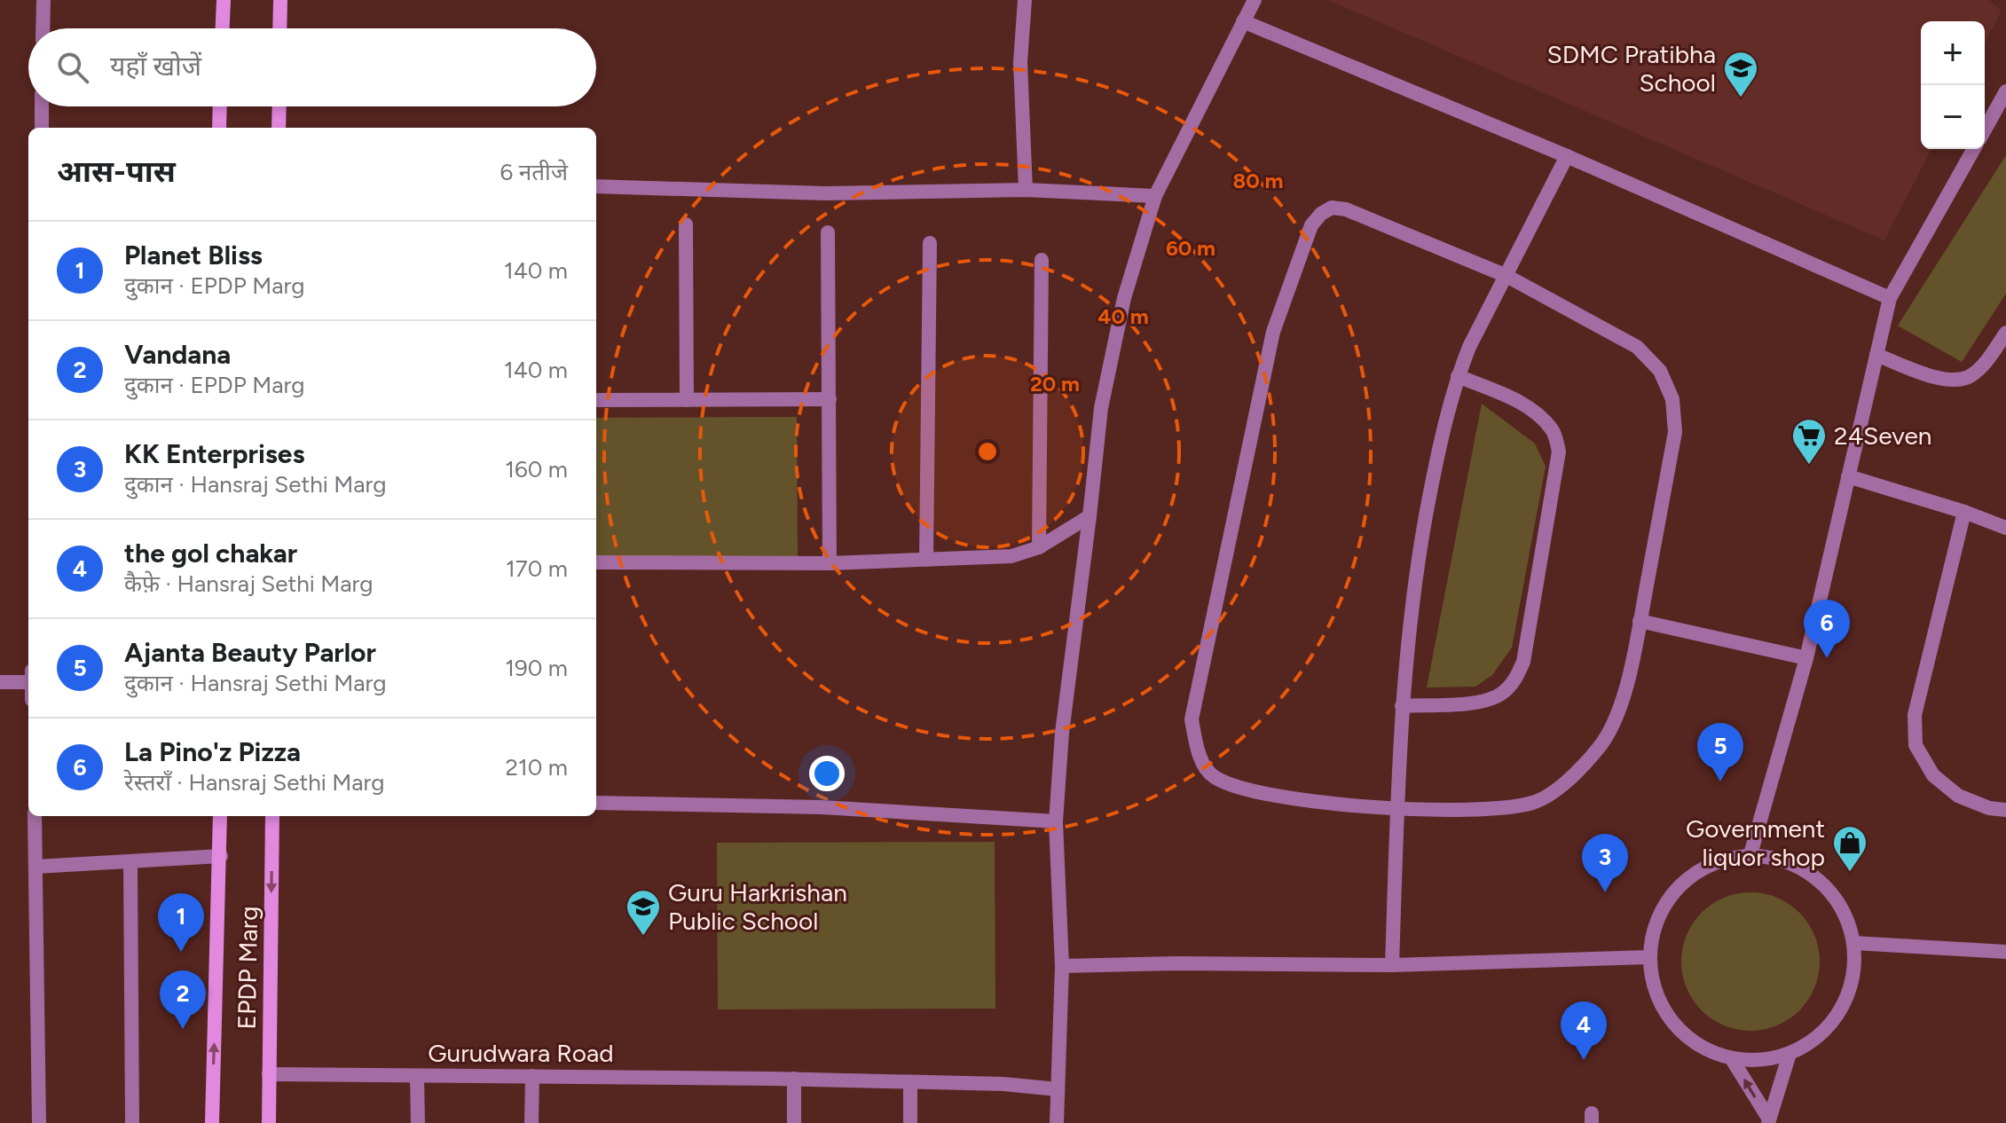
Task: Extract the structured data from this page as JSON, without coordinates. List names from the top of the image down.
{
  "streets": {
    "main road": ["EPDP Marg"],
    "street": ["Gurudwara Road"]
  },
  "crossings": [
    ["EPDP Marg", "Gurudwara Road"]
  ],
  "places": {
    "school or university": ["SDMC Pratibha School", "Guru Harkrishan Public School"],
    "supermarket": ["24Seven"],
    "shop": ["Government liquor shop"]
  },
  "page": {
    "map_buttons": ["+", "−"],
    "search": "यहाँ खोजें",
    "heading": ["आस-पास", "6 नतीजे"],
    "list": [
      {
        "mark": "1",
        "name": "Planet Bliss",
        "note": "दुकान · EPDP Marg",
        "value": "140 m"
      },
      {
        "mark": "2",
        "name": "Vandana",
        "note": "दुकान · EPDP Marg",
        "value": "140 m"
      },
      {
        "mark": "3",
        "name": "KK Enterprises",
        "note": "दुकान · Hansraj Sethi Marg",
        "value": "160 m"
      },
      {
        "mark": "4",
        "name": "the gol chakar",
        "note": "कैफ़े · Hansraj Sethi Marg",
        "value": "170 m"
      },
      {
        "mark": "5",
        "name": "Ajanta Beauty Parlor",
        "note": "दुकान · Hansraj Sethi Marg",
        "value": "190 m"
      },
      {
        "mark": "6",
        "name": "La Pino'z Pizza",
        "note": "रेस्तराँ · Hansraj Sethi Marg",
        "value": "210 m"
      }
    ],
    "pins": [
      "6",
      "5",
      "3",
      "1",
      "2",
      "4"
    ]
  },
  "rings": [
    "80 m",
    "60 m",
    "40 m",
    "20 m"
  ]
}
